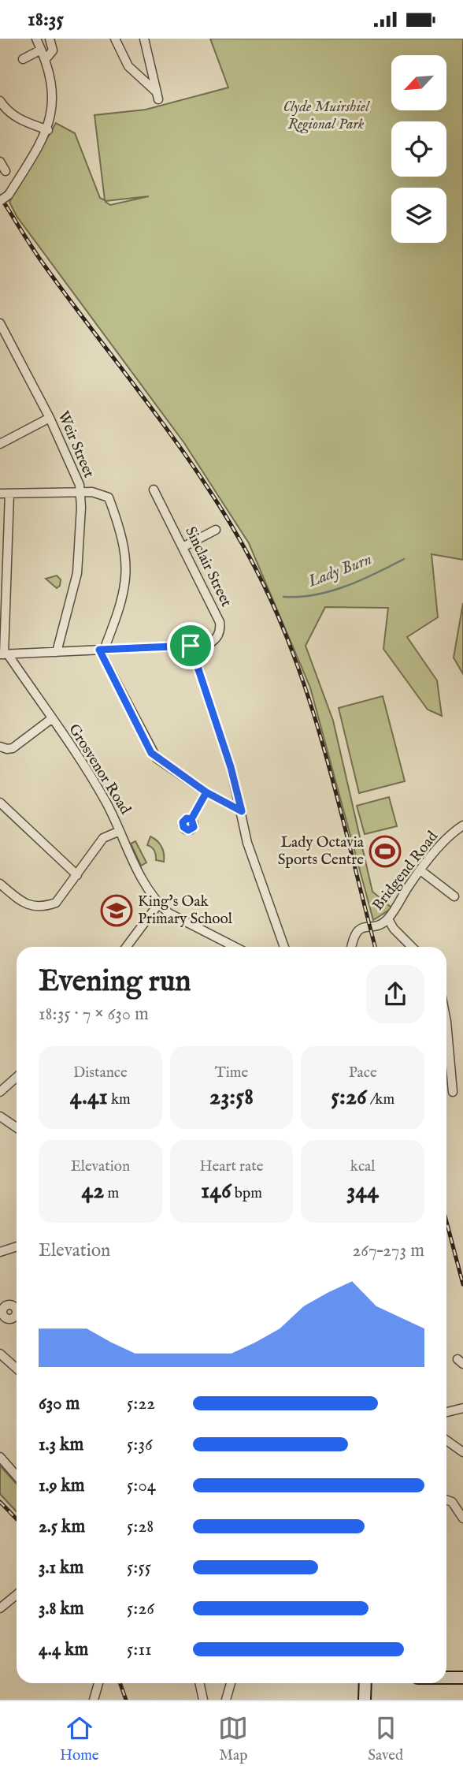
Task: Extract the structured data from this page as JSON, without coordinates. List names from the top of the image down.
{
  "streets": {
    "street": [
      "Weir Street",
      "Sinclair Street",
      "Grosvenor Road",
      "Bridgend Road"
    ]
  },
  "crossings": [
    ["Weir Street", "Sinclair Street"],
    ["Sinclair Street", "Grosvenor Road"]
  ],
  "water": ["Lady Burn"],
  "parks": ["Clyde Muirshiel Regional Park"],
  "places": {
    "sports": ["Lady Octavia Sports Centre"],
    "school or university": ["King's Oak Primary School"]
  },
  "north": "bottom left",
  "page": {
    "status": "18:35",
    "heading": ["Evening run", "18:35 · 7 × 630 m"],
    "stats": [
      ["Distance", "4.41 km"],
      ["Time", "23:58"],
      ["Pace", "5:26 /km"],
      ["Elevation", "42 m"],
      ["Heart rate", "146 bpm"],
      ["kcal", "344"]
    ],
    "chart": ["Elevation", "267–273 m"],
    "list": [
      {
        "name": "630 m",
        "note": "5:22"
      },
      {
        "name": "1.3 km",
        "note": "5:36"
      },
      {
        "name": "1.9 km",
        "note": "5:04"
      },
      {
        "name": "2.5 km",
        "note": "5:28"
      },
      {
        "name": "3.1 km",
        "note": "5:55"
      },
      {
        "name": "3.8 km",
        "note": "5:26"
      },
      {
        "name": "4.4 km",
        "note": "5:11"
      }
    ],
    "tabs": ["Home", "Map", "Saved"]
  }
}
